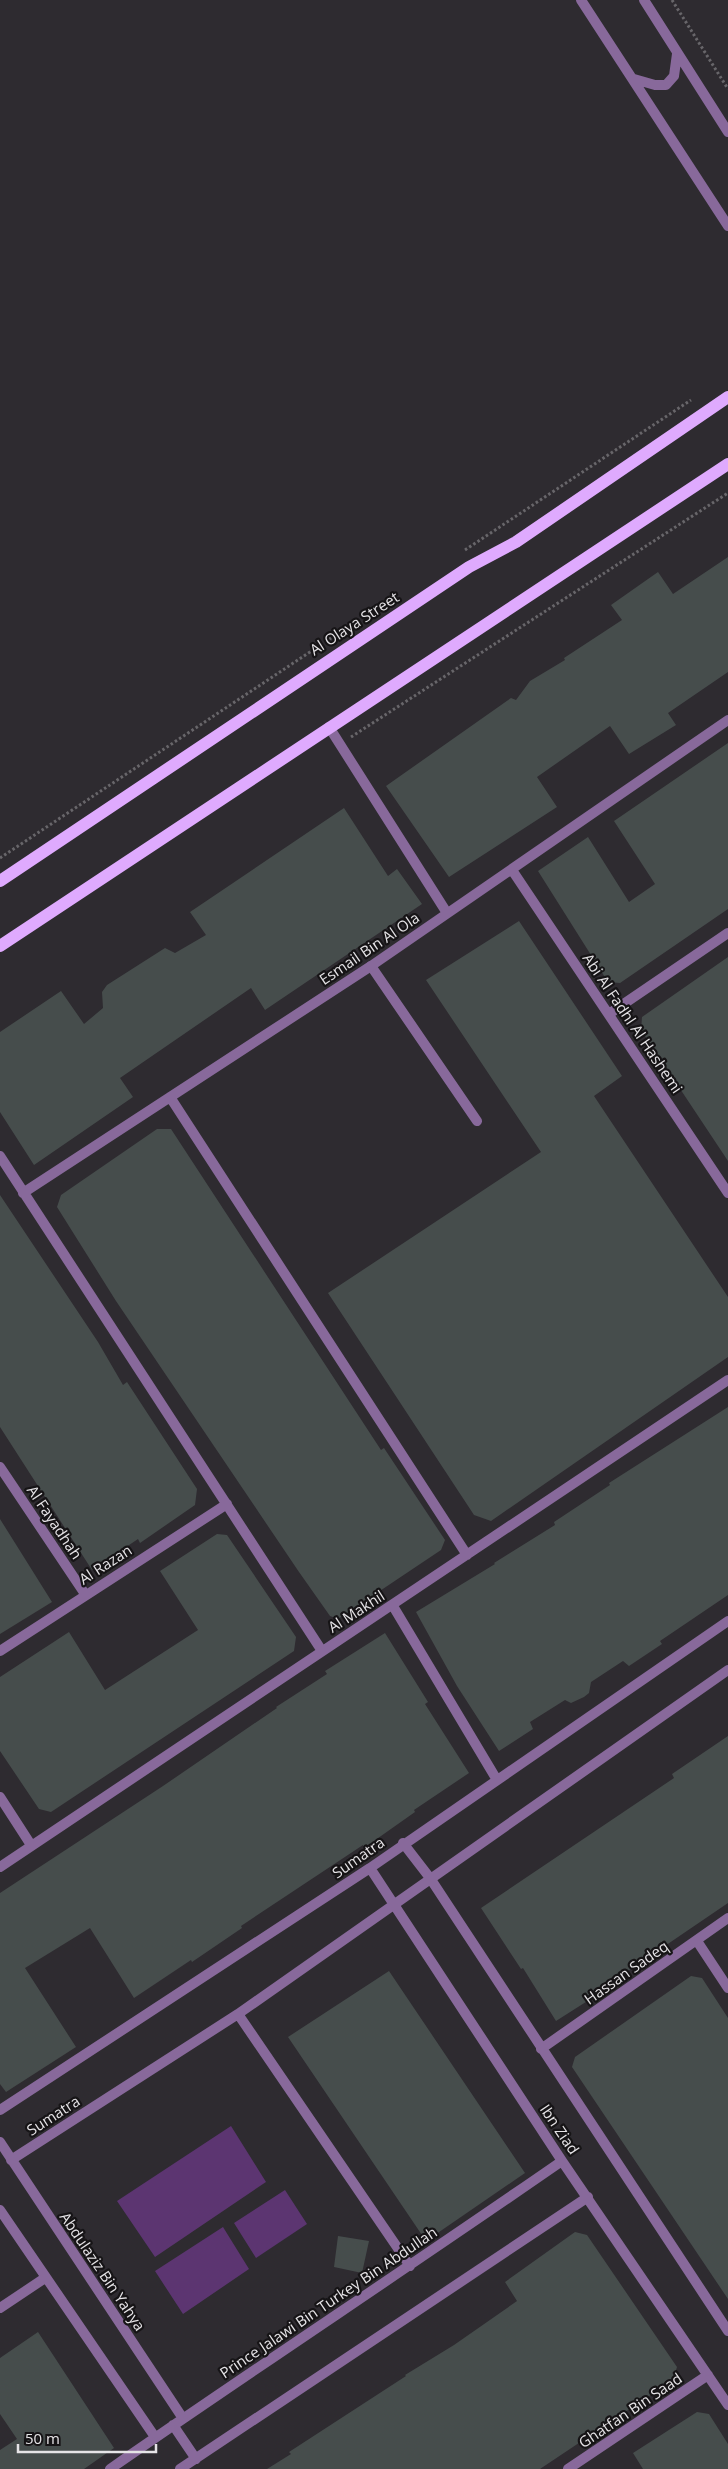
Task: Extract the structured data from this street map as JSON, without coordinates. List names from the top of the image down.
{
  "streets": {
    "main road": ["Al Olaya Street"],
    "street": [
      "Esmail Bin Al Ola",
      "Abi Al Fadhl Al Hashemi",
      "Al Fayadhah",
      "Al Razan",
      "Al Makhil",
      "Sumatra",
      "Hassan Sadeq",
      "Ibn Ziad",
      "Abdulaziz Bin Yahya",
      "Prince Jalawi Bin Turkey Bin Abdullah",
      "Ghatfan Bin Saad"
    ]
  },
  "crossings": [
    ["Esmail Bin Al Ola", "Abi Al Fadhl Al Hashemi"],
    ["Al Fayadhah", "Al Razan"],
    ["Sumatra", "Ibn Ziad"],
    ["Sumatra", "Abdulaziz Bin Yahya"],
    ["Hassan Sadeq", "Ibn Ziad"],
    ["Ibn Ziad", "Prince Jalawi Bin Turkey Bin Abdullah"],
    ["Ibn Ziad", "Ghatfan Bin Saad"],
    ["Abdulaziz Bin Yahya", "Prince Jalawi Bin Turkey Bin Abdullah"]
  ],
  "scale_bar": "50 m"
}
